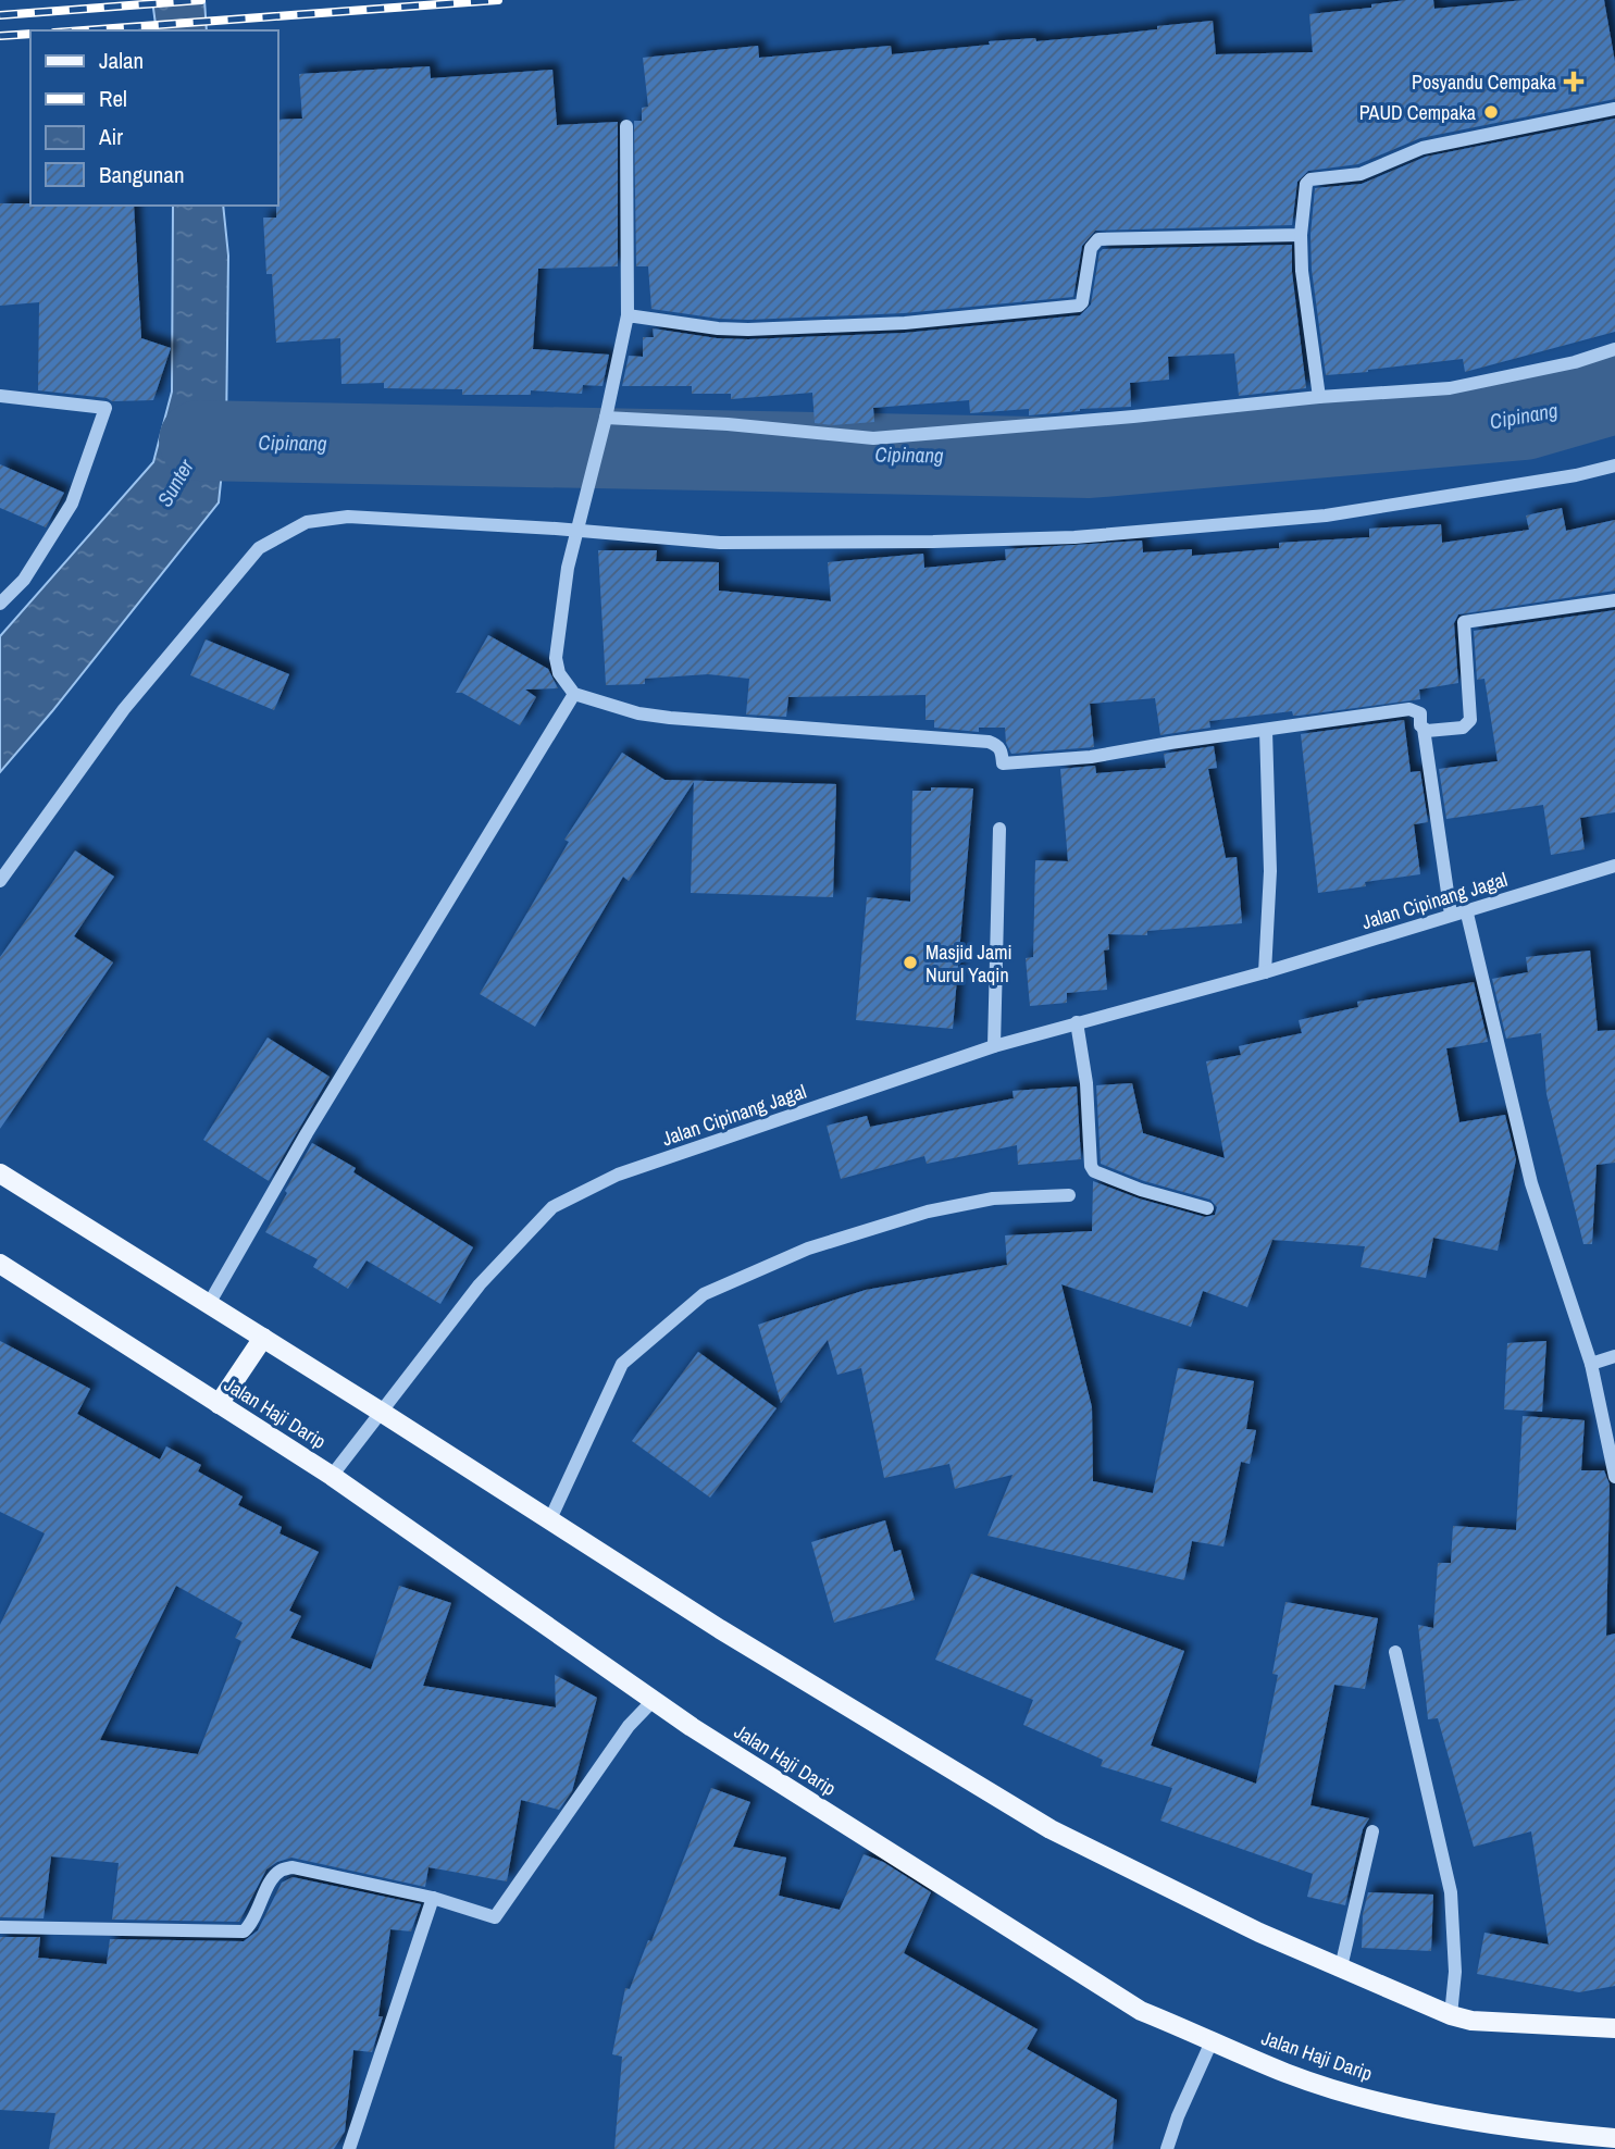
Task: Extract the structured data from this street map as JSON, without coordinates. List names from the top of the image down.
{
  "streets": {
    "main road": ["Jalan Haji Darip"],
    "street": ["Jalan Cipinang Jagal"]
  },
  "crossings": [
    ["Jalan Cipinang Jagal", "Jalan Haji Darip"]
  ],
  "water": ["Cipinang", "Sunter"],
  "places": {
    "health": ["Posyandu Cempaka"],
    "other": ["PAUD Cempaka", "Masjid Jami Nurul Yaqin"]
  },
  "legend": [
    "Jalan",
    "Rel",
    "Air",
    "Bangunan"
  ]
}
